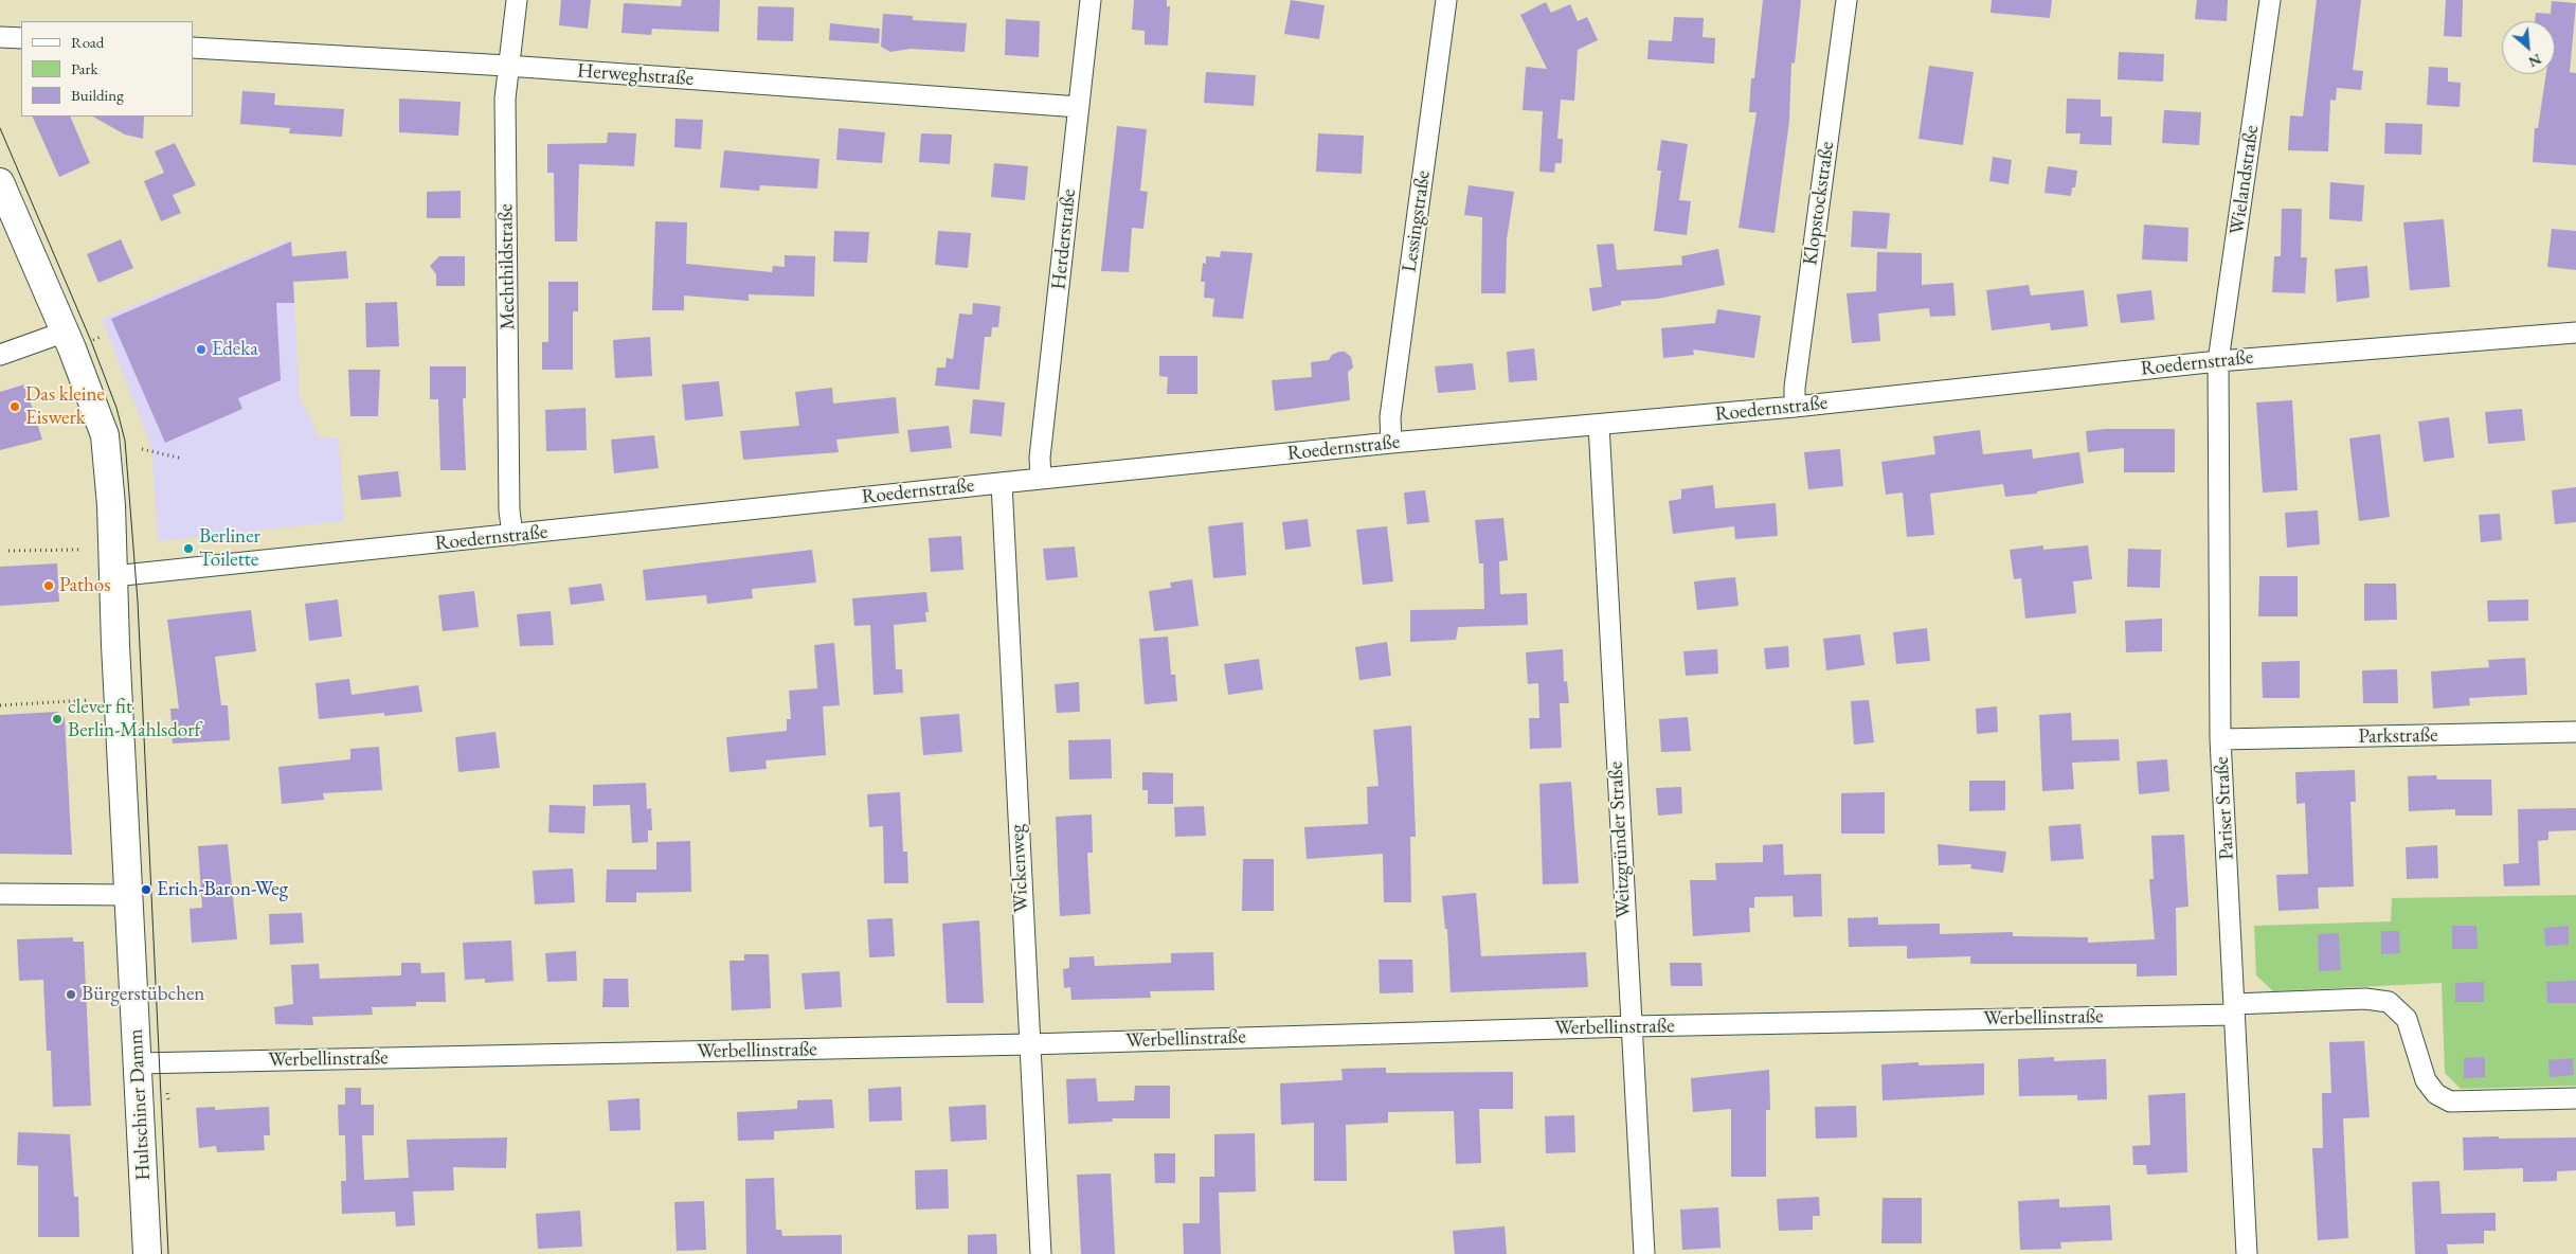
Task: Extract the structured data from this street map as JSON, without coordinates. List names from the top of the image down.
{
  "streets": {
    "main road": ["Hultschiner Damm"],
    "street": [
      "Herweghstraße",
      "Wielandstraße",
      "Klopstockstraße",
      "Lessingstraße",
      "Herderstraße",
      "Mechthildstraße",
      "Roedernstraße",
      "Parkstraße",
      "Pariser Straße",
      "Weitzgründer Straße",
      "Wickenweg",
      "Werbellinstraße"
    ]
  },
  "crossings": [
    ["Herweghstraße", "Herderstraße"],
    ["Herweghstraße", "Mechthildstraße"],
    ["Wielandstraße", "Roedernstraße"],
    ["Wielandstraße", "Pariser Straße"],
    ["Klopstockstraße", "Roedernstraße"],
    ["Lessingstraße", "Roedernstraße"],
    ["Herderstraße", "Roedernstraße"],
    ["Mechthildstraße", "Roedernstraße"],
    ["Roedernstraße", "Pariser Straße"],
    ["Roedernstraße", "Weitzgründer Straße"],
    ["Roedernstraße", "Wickenweg"],
    ["Roedernstraße", "Hultschiner Damm"],
    ["Parkstraße", "Pariser Straße"],
    ["Pariser Straße", "Werbellinstraße"],
    ["Weitzgründer Straße", "Werbellinstraße"],
    ["Wickenweg", "Werbellinstraße"],
    ["Werbellinstraße", "Hultschiner Damm"]
  ],
  "places": [
    "Edeka",
    "Das kleine Eiswerk",
    "Berliner Toilette",
    "Pathos",
    "clever fit Berlin-Mahlsdorf",
    "Erich-Baron-Weg",
    "Bürgerstübchen"
  ],
  "legend": ["Road", "Park", "Building"],
  "north": "bottom right"
}
